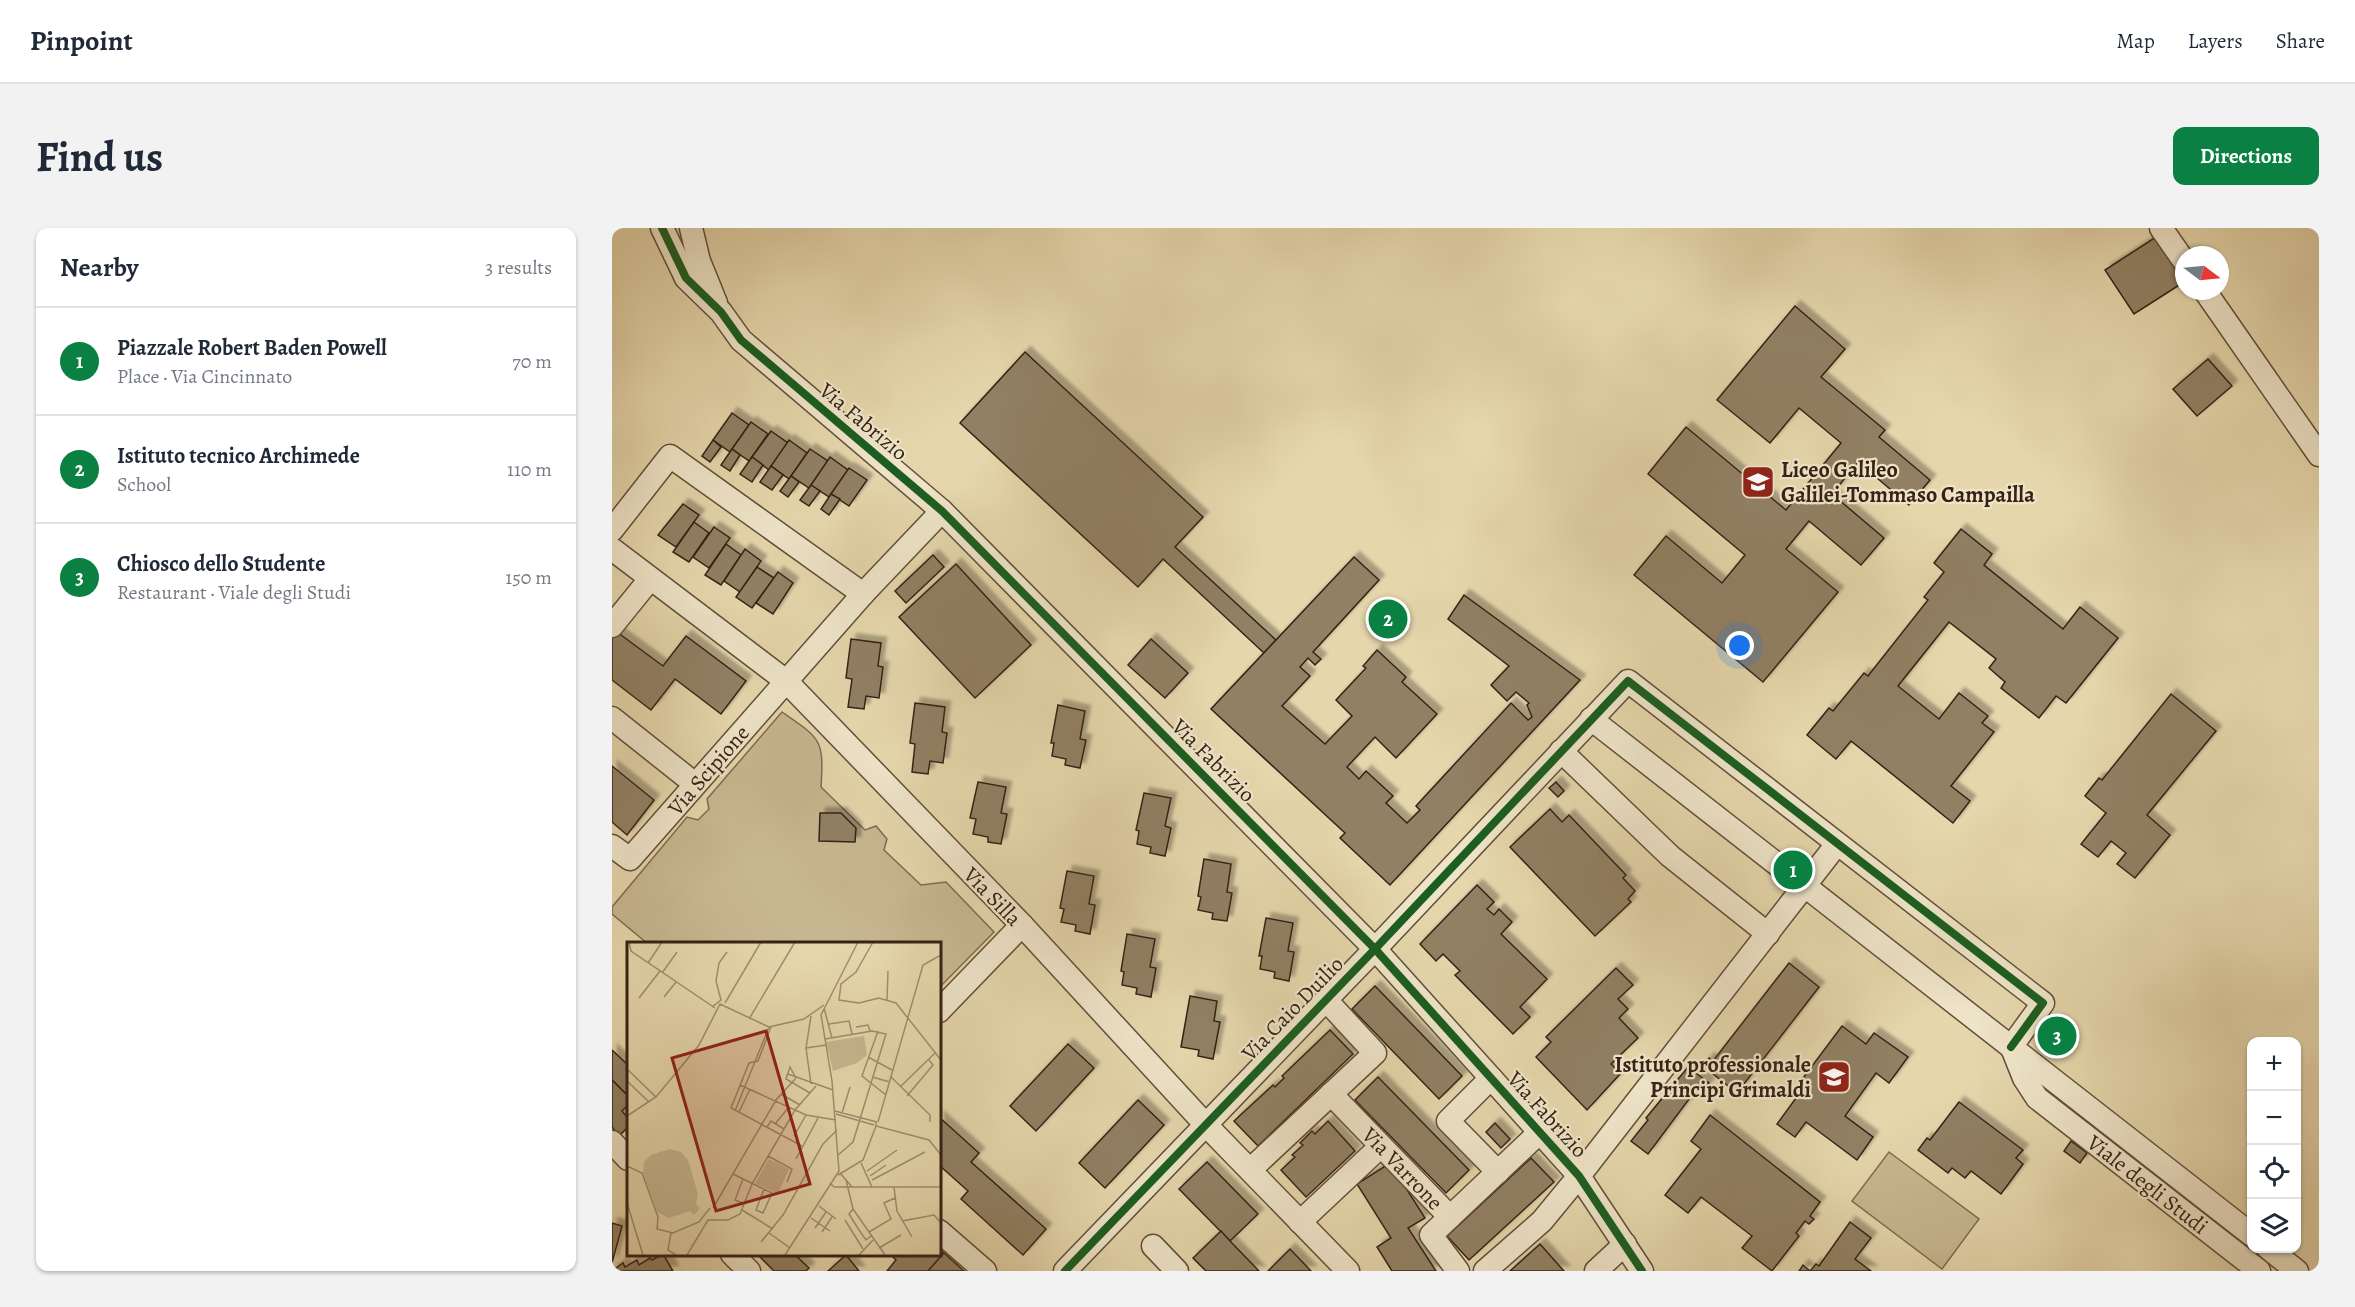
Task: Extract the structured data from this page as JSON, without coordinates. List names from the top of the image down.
{
  "streets": {
    "street": [
      "Via Fabrizio",
      "Via Scipione",
      "Via Silla",
      "Via Caio Duilio",
      "Via Varrone",
      "Viale degli Studi"
    ]
  },
  "crossings": [
    ["Via Fabrizio", "Via Scipione"],
    ["Via Fabrizio", "Via Caio Duilio"],
    ["Via Scipione", "Via Silla"],
    ["Via Silla", "Via Caio Duilio"],
    ["Via Caio Duilio", "Viale degli Studi"]
  ],
  "places": {
    "school or university": ["Liceo Galileo Galilei-Tommaso Campailla", "Istituto professionale Principi Grimaldi"]
  },
  "north": "right",
  "page": {
    "header": "Pinpoint",
    "nav": ["Map", "Layers", "Share"],
    "buttons": "Directions",
    "title": "Find us",
    "heading": ["Nearby", "3 results"],
    "list": [
      {
        "mark": "1",
        "name": "Piazzale Robert Baden Powell",
        "note": "Place · Via Cincinnato",
        "value": "70 m"
      },
      {
        "mark": "2",
        "name": "Istituto tecnico Archimede",
        "note": "School",
        "value": "110 m"
      },
      {
        "mark": "3",
        "name": "Chiosco dello Studente",
        "note": "Restaurant · Viale degli Studi",
        "value": "150 m"
      }
    ],
    "pins": ["2", "1", "3"],
    "map_buttons": ["+", "−"]
  }
}
